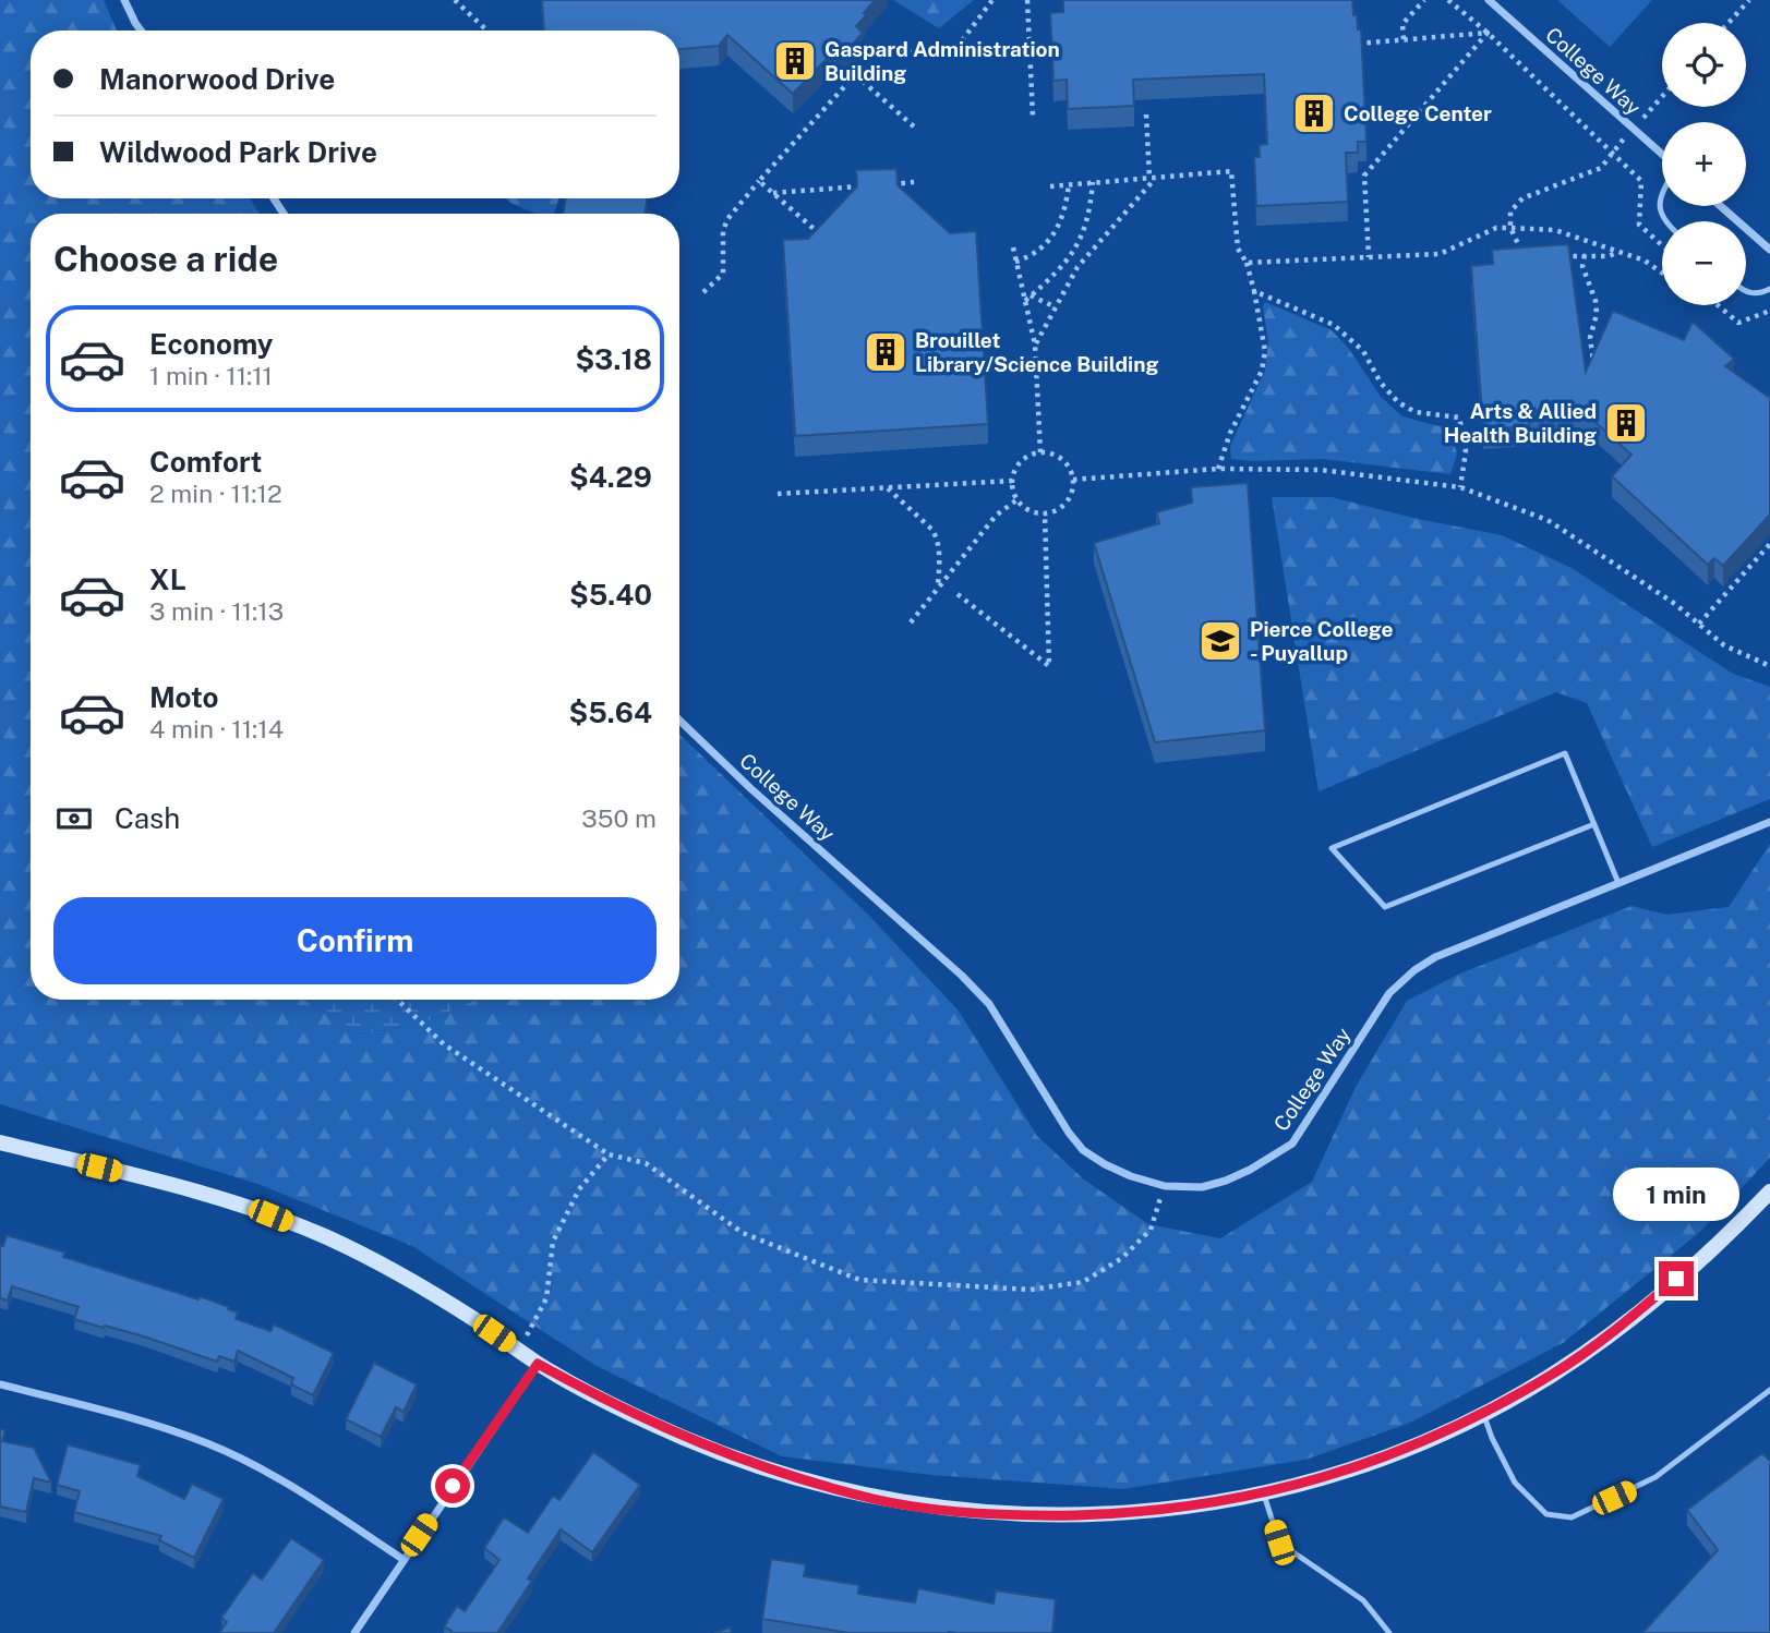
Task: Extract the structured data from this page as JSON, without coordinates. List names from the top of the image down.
{
  "streets": {
    "street": ["College Way"]
  },
  "places": {
    "building": [
      "Gaspard Administration Building",
      "College Center",
      "Brouillet Library/Science Building",
      "Arts & Allied Health Building"
    ],
    "school or university": ["Pierce College - Puyallup"]
  },
  "page": {
    "map_buttons": ["+", "−"],
    "banner": ["Manorwood Drive", "Wildwood Park Drive"],
    "heading": "Choose a ride",
    "list": [
      {
        "name": "Economy",
        "note": "1 min · 11:11",
        "value": "$3.18"
      },
      {
        "name": "Comfort",
        "note": "2 min · 11:12",
        "value": "$4.29"
      },
      {
        "name": "XL",
        "note": "3 min · 11:13",
        "value": "$5.40"
      },
      {
        "name": "Moto",
        "note": "4 min · 11:14",
        "value": "$5.64"
      }
    ],
    "pay": ["Cash", "350 m"],
    "buttons": "Confirm",
    "bubble": "1 min"
  }
}
